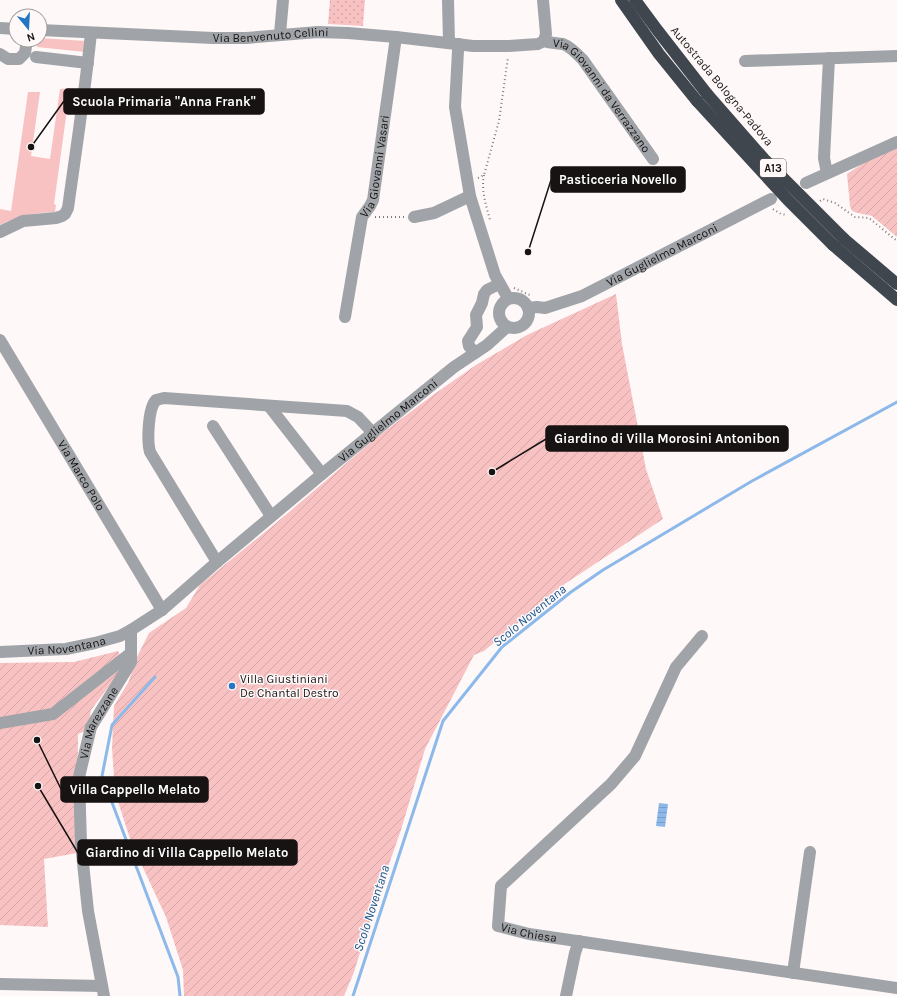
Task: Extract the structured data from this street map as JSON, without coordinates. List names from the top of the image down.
{
  "streets": {
    "highway": ["Autostrada Bologna-Padova", "A13"],
    "street": [
      "Via Benvenuto Cellini",
      "Via Giovanni da Verrazzano",
      "Via Giovanni Vasari",
      "Via Guglielmo Marconi",
      "Via Marco Polo",
      "Via Noventana",
      "Via Marezzane",
      "Via Chiesa"
    ]
  },
  "crossings": [
    ["Via Benvenuto Cellini", "Via Giovanni da Verrazzano"],
    ["Via Benvenuto Cellini", "Via Giovanni Vasari"],
    ["Via Guglielmo Marconi", "Via Marco Polo"],
    ["Via Guglielmo Marconi", "Via Noventana"],
    ["Via Guglielmo Marconi", "Via Marezzane"],
    ["Via Noventana", "Via Marezzane"]
  ],
  "water": ["Scolo Noventana"],
  "places": [
    "Scuola Primaria \"Anna Frank\"",
    "Pasticceria Novello",
    "Giardino di Villa Morosini Antonibon",
    "Villa Giustiniani De Chantal Destro",
    "Villa Cappello Melato",
    "Giardino di Villa Cappello Melato"
  ],
  "north": "bottom"
}
